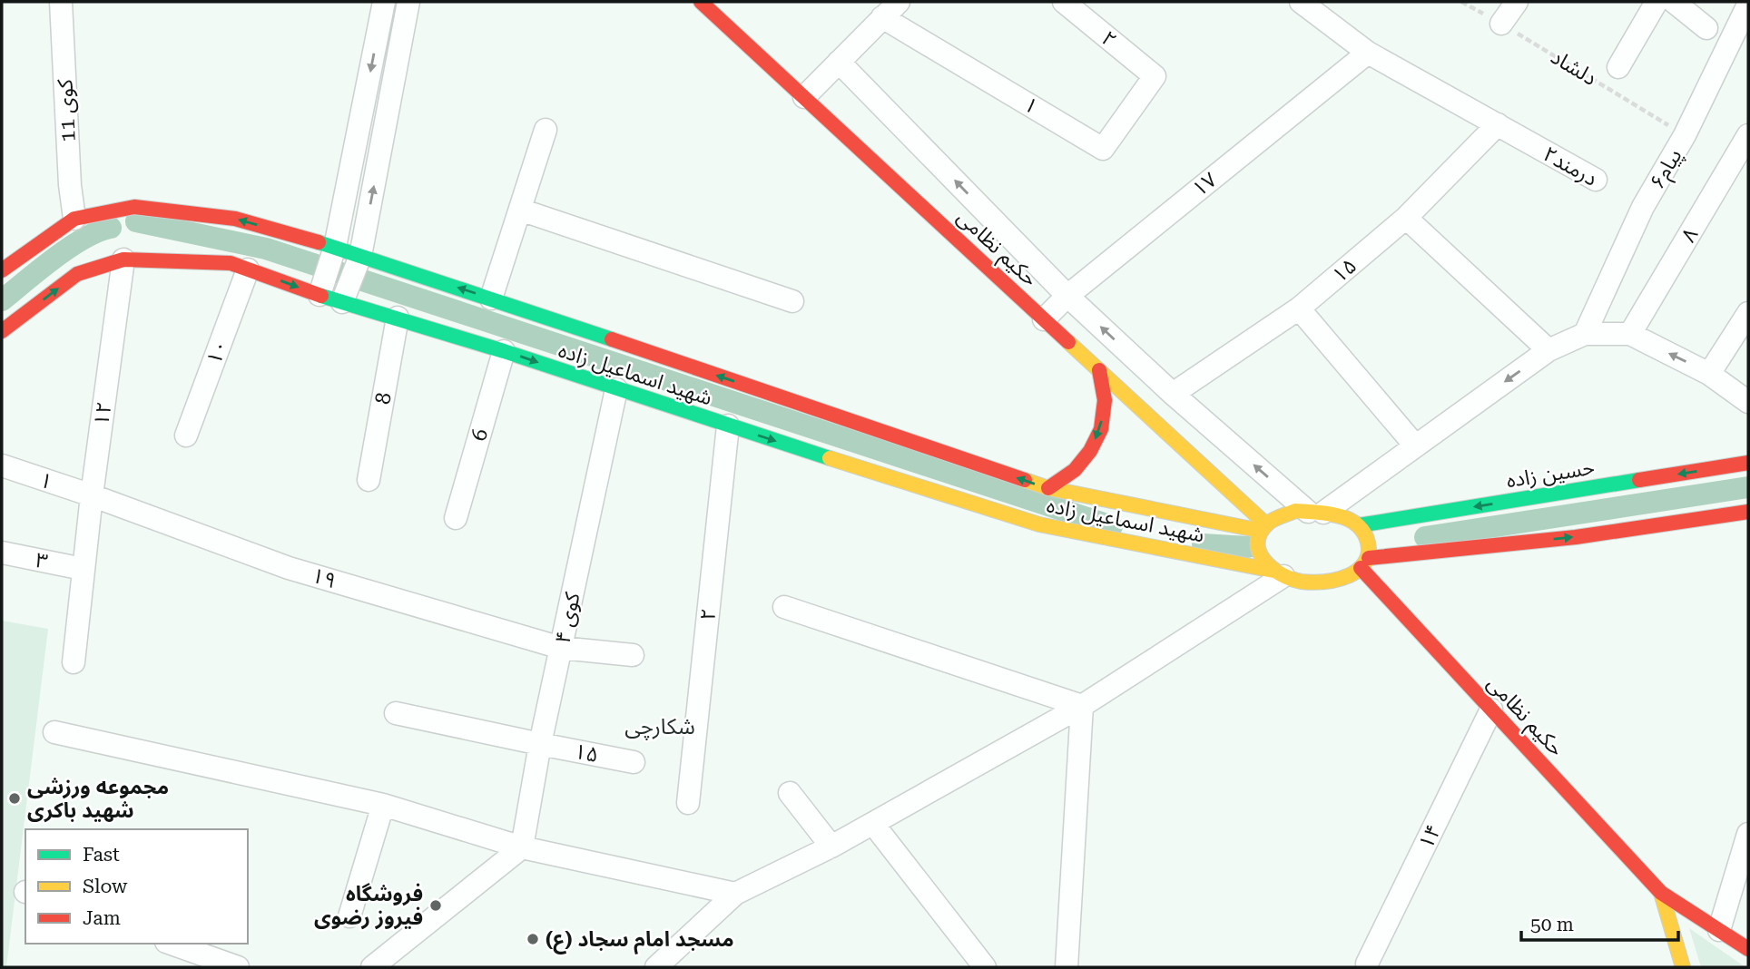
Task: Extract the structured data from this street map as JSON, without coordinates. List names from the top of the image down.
{
  "streets": {
    "street": [
      "۲",
      "۱",
      "کوی 11",
      "درمند۲",
      "۶پیام",
      "۱۷",
      "۸",
      "حکیم نظامی",
      "۱۵",
      "۱۰",
      "شهید اسماعیل زاده",
      "8",
      "۱۲",
      "6",
      "حسین زاده",
      "۳",
      "۱۹",
      "کوی ۴",
      "۱۴"
    ],
    "path": ["دلشاد"]
  },
  "crossings": [
    ["۲", "۱"],
    ["۲", "شهید اسماعیل زاده"],
    ["دلشاد", "۶پیام"],
    ["۱", "۱۲"],
    ["۱", "۱۹"],
    ["کوی 11", "شهید اسماعیل زاده"],
    ["درمند۲", "۱۷"],
    ["درمند۲", "۱۵"],
    ["۱۷", "حکیم نظامی"],
    ["حکیم نظامی", "شهید اسماعیل زاده"],
    ["حکیم نظامی", "حسین زاده"],
    ["حکیم نظامی", "۱۴"],
    ["۱۵", "کوی ۴"],
    ["۱۰", "شهید اسماعیل زاده"],
    ["شهید اسماعیل زاده", "8"],
    ["شهید اسماعیل زاده", "۱۲"],
    ["شهید اسماعیل زاده", "6"],
    ["شهید اسماعیل زاده", "حسین زاده"],
    ["شهید اسماعیل زاده", "کوی ۴"],
    ["۱۲", "۳"],
    ["۱۲", "۱۹"],
    ["۱۹", "کوی ۴"]
  ],
  "districts": ["شکارچی"],
  "places": ["مجموعه ورزشی شهید باکری", "فروشگاه فیروز رضوی", "مسجد امام سجاد (ع)"],
  "legend": ["Fast", "Slow", "Jam"],
  "scale_bar": "50 m"
}
